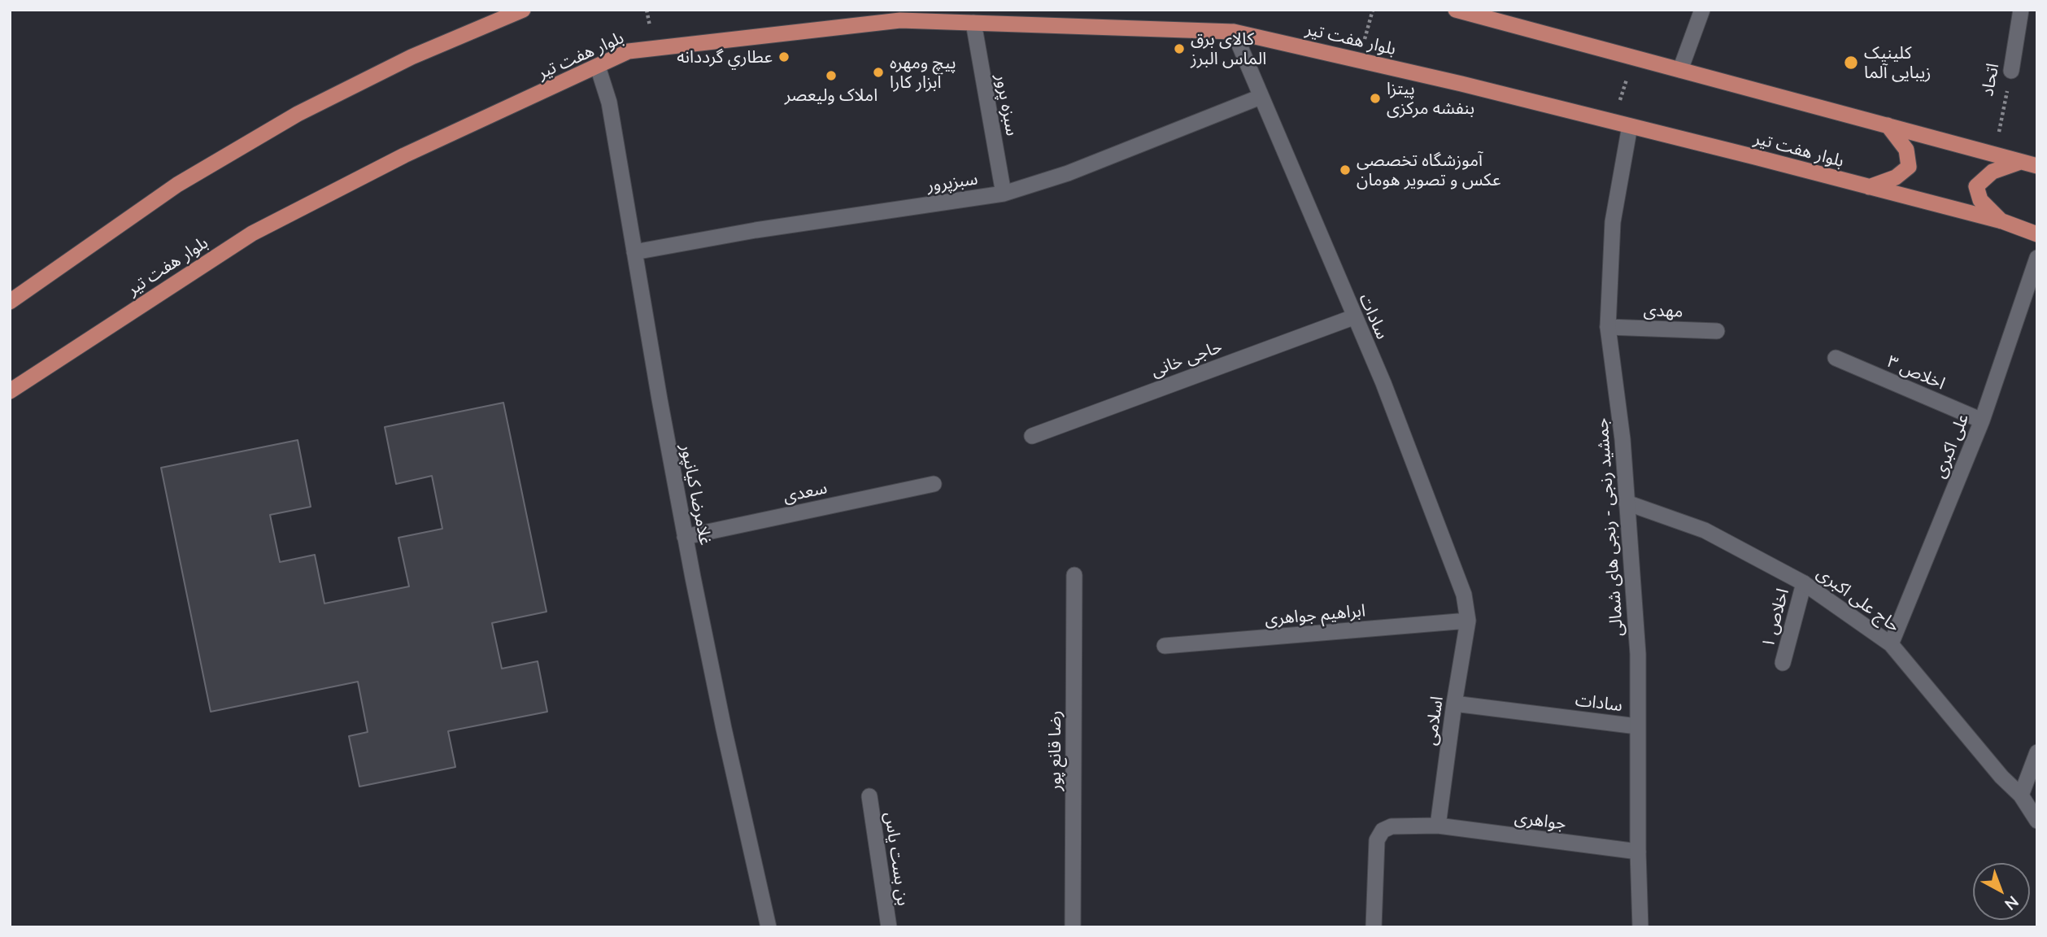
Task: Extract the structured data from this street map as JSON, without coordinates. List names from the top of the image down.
{
  "streets": {
    "main road": ["بلوار هفت تیر"],
    "street": [
      "اتحاد",
      "سبزه پرور",
      "سبزپرور",
      "مهدی",
      "سادات",
      "حاجی خانی",
      "اخلاص ۳",
      "علی اکبری",
      "سعدی",
      "غلامرضا کیانپور",
      "جمشید رنجی - رنجی های شمالی",
      "حاج علی اکبری",
      "ابراهیم جواهری",
      "اخلاص ۱",
      "اسلامی",
      "رضا قانع پور",
      "جواهری",
      "بن بست یاس"
    ]
  },
  "crossings": [
    ["بلوار هفت تیر", "سبزه پرور"],
    ["بلوار هفت تیر", "سادات"],
    ["بلوار هفت تیر", "غلامرضا کیانپور"],
    ["بلوار هفت تیر", "جمشید رنجی - رنجی های شمالی"],
    ["سبزه پرور", "سبزپرور"],
    ["سبزپرور", "سادات"],
    ["سبزپرور", "غلامرضا کیانپور"],
    ["مهدی", "جمشید رنجی - رنجی های شمالی"],
    ["سادات", "حاجی خانی"],
    ["سادات", "جمشید رنجی - رنجی های شمالی"],
    ["سادات", "ابراهیم جواهری"],
    ["سادات", "اسلامی"],
    ["اخلاص ۳", "علی اکبری"],
    ["علی اکبری", "حاج علی اکبری"],
    ["سعدی", "غلامرضا کیانپور"],
    ["جمشید رنجی - رنجی های شمالی", "حاج علی اکبری"],
    ["جمشید رنجی - رنجی های شمالی", "جواهری"],
    ["حاج علی اکبری", "اخلاص ۱"],
    ["ابراهیم جواهری", "اسلامی"],
    ["اسلامی", "جواهری"]
  ],
  "places": [
    "کالای برق الماس البرز",
    "عطاري گرددانه",
    "کلینیک زیبایی آلما",
    "پیچ ومهره ابزار کارا",
    "املاک ولیعصر",
    "پیتزا بنفشه مرکزی",
    "آموزشگاه تخصصی عکس و تصویر هومان"
  ],
  "north": "bottom right"
}
